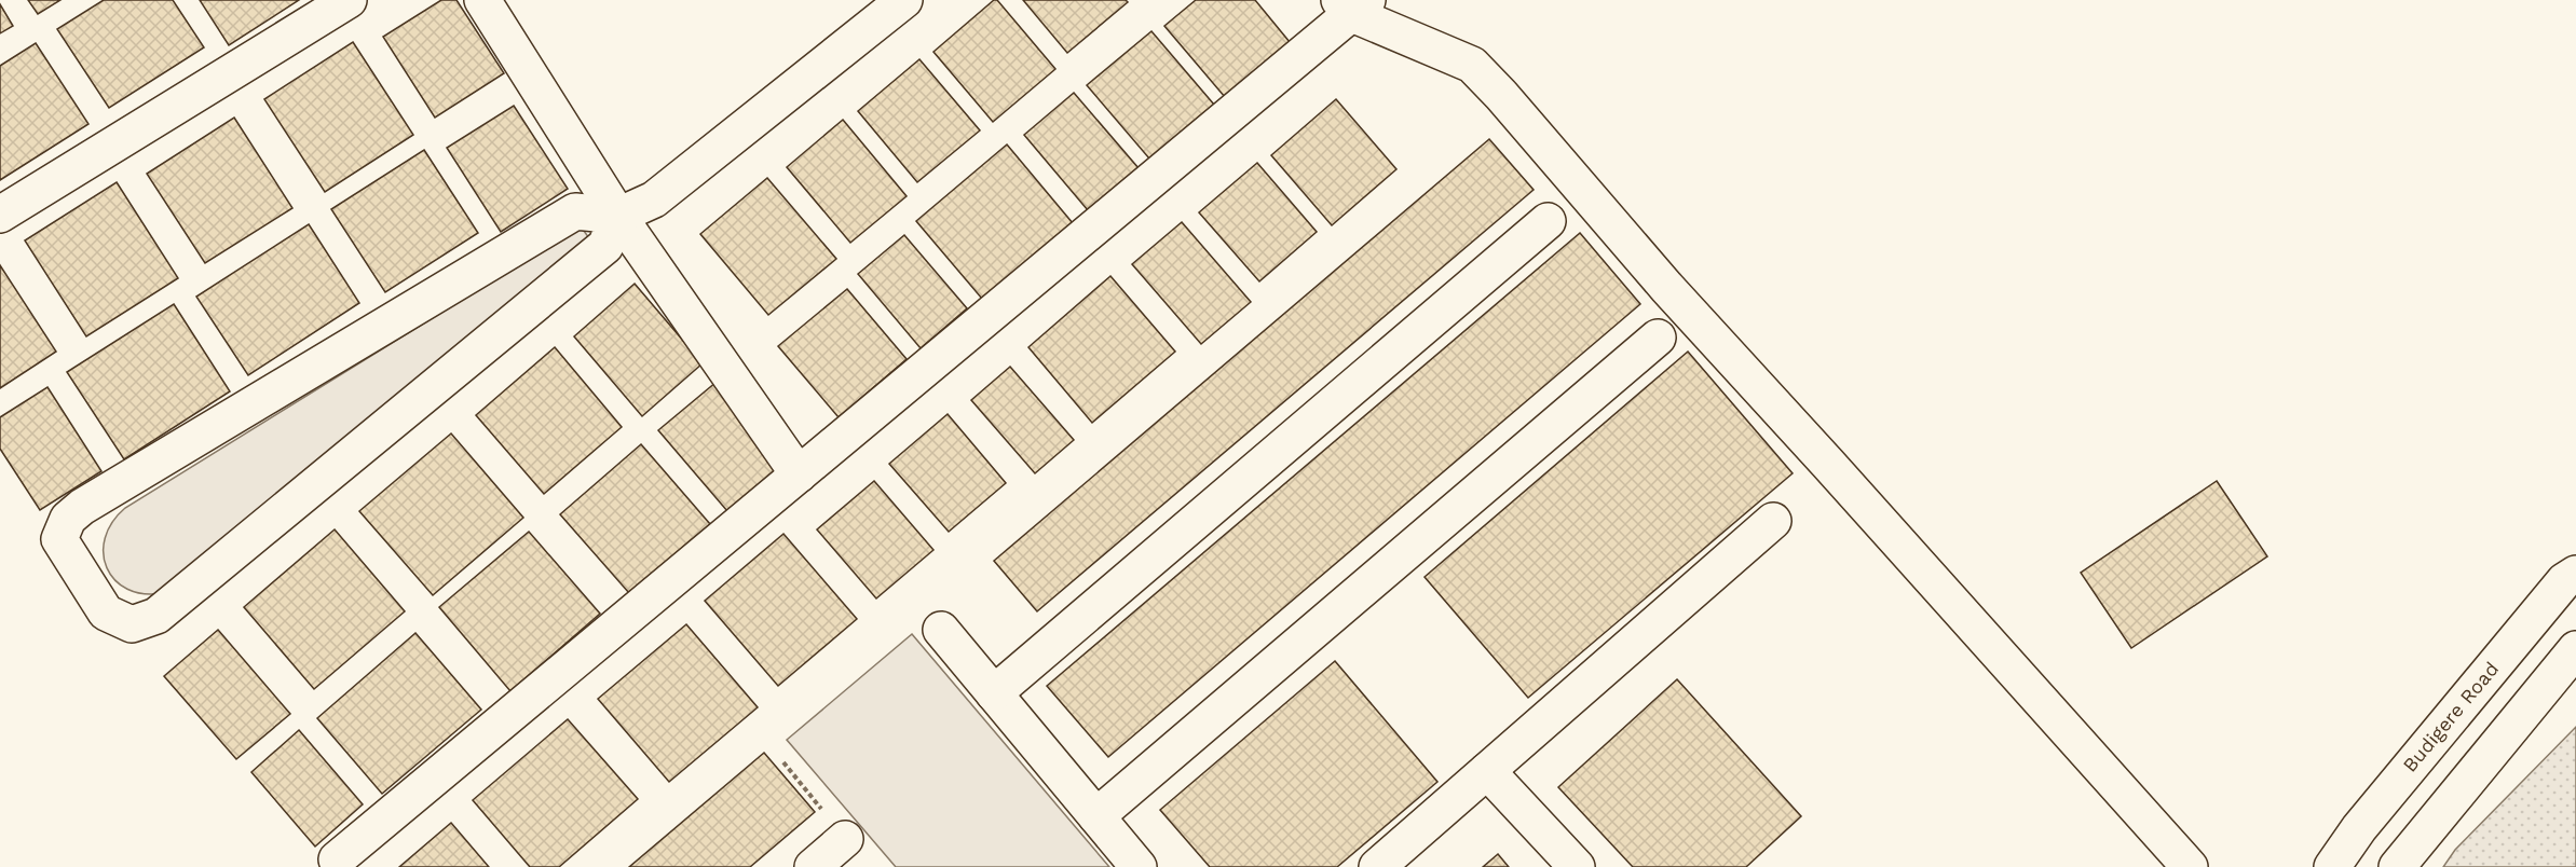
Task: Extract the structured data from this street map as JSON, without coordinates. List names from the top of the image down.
{
  "streets": {
    "street": ["Budigere Road"]
  }
}
